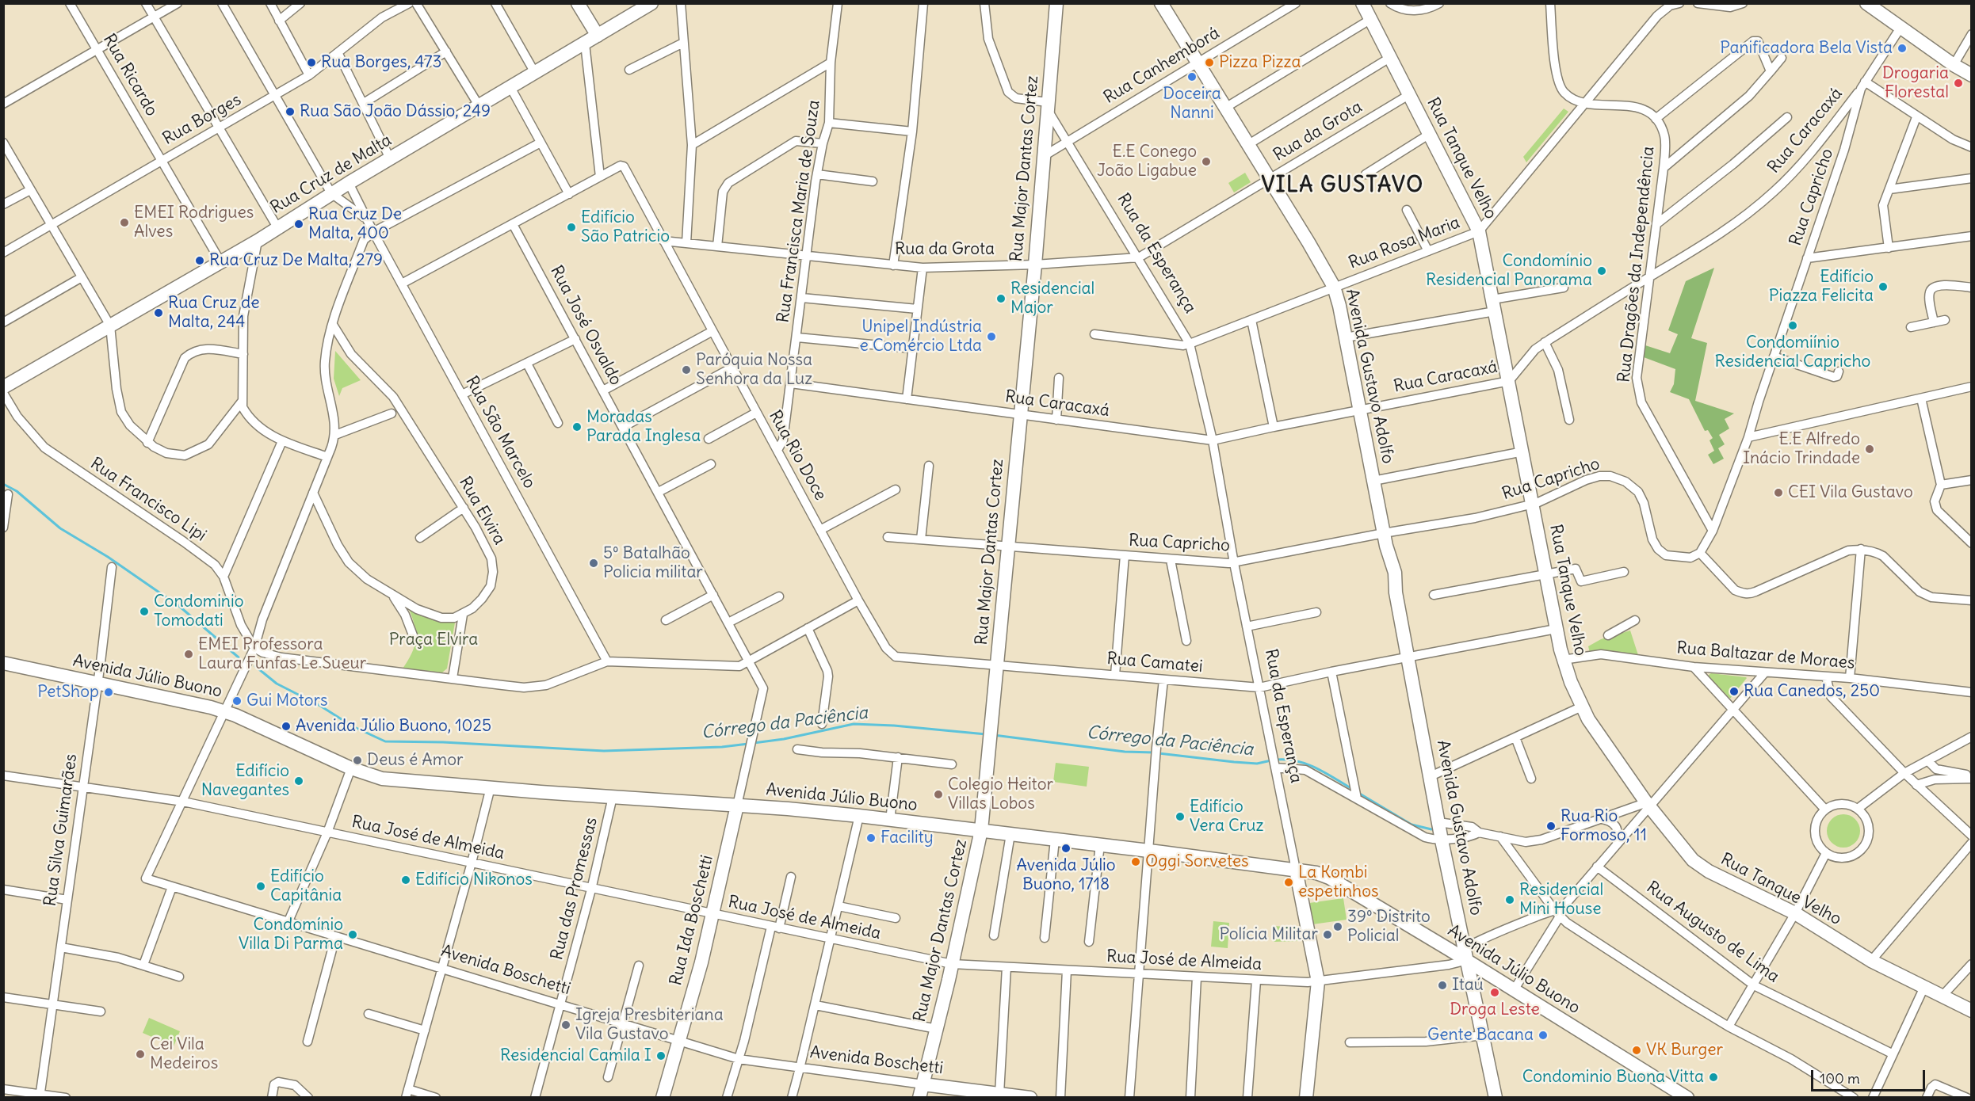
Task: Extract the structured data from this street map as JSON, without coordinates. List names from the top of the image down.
{
  "streets": {
    "street": [
      "Rua Canhemborá",
      "Rua Ricardo",
      "Rua Borges",
      "Rua Caracaxá",
      "Rua da Grota",
      "Rua Tanque Velho",
      "Rua Major Dantas Cortez",
      "Rua Cruz de Malta",
      "Rua Capricho",
      "Rua Francisca Maria de Souza",
      "Rua Rosa Maria",
      "Rua da Esperança",
      "Rua Dragões da Independência",
      "Rua José Osvaldo",
      "Avenida Gustavo Adolfo",
      "Rua São Marcelo",
      "Rua Rio Doce",
      "Rua Francisco Lipi",
      "Rua Elvira",
      "Rua Baltazar de Moraes",
      "Rua Camatei",
      "Avenida Júlio Buono",
      "Rua Silva Guimarães",
      "Rua José de Almeida",
      "Rua das Promessas",
      "Rua Ida Boschetti",
      "Rua Augusto de Lima",
      "Avenida Boschetti"
    ]
  },
  "crossings": [
    ["Rua Canhemborá", "Rua Major Dantas Cortez"],
    ["Rua Canhemborá", "Rua da Esperança"],
    ["Rua Canhemborá", "Avenida Gustavo Adolfo"],
    ["Rua Ricardo", "Rua Borges"],
    ["Rua Ricardo", "Rua Cruz de Malta"],
    ["Rua Caracaxá", "Rua Tanque Velho"],
    ["Rua Caracaxá", "Rua Major Dantas Cortez"],
    ["Rua Caracaxá", "Rua Capricho"],
    ["Rua Caracaxá", "Rua Francisca Maria de Souza"],
    ["Rua Caracaxá", "Rua da Esperança"],
    ["Rua Caracaxá", "Rua Dragões da Independência"],
    ["Rua Caracaxá", "Avenida Gustavo Adolfo"],
    ["Rua da Grota", "Rua Tanque Velho"],
    ["Rua da Grota", "Rua Major Dantas Cortez"],
    ["Rua da Grota", "Rua Francisca Maria de Souza"],
    ["Rua da Grota", "Rua da Esperança"],
    ["Rua da Grota", "Avenida Gustavo Adolfo"],
    ["Rua da Grota", "Rua Rio Doce"],
    ["Rua Tanque Velho", "Rua Capricho"],
    ["Rua Tanque Velho", "Rua Rosa Maria"],
    ["Rua Tanque Velho", "Rua Baltazar de Moraes"],
    ["Rua Tanque Velho", "Rua Camatei"],
    ["Rua Major Dantas Cortez", "Rua Capricho"],
    ["Rua Major Dantas Cortez", "Rua da Esperança"],
    ["Rua Major Dantas Cortez", "Rua Camatei"],
    ["Rua Major Dantas Cortez", "Avenida Júlio Buono"],
    ["Rua Major Dantas Cortez", "Rua José de Almeida"],
    ["Rua Major Dantas Cortez", "Avenida Boschetti"],
    ["Rua Cruz de Malta", "Rua São Marcelo"],
    ["Rua Capricho", "Rua da Esperança"],
    ["Rua Capricho", "Rua Dragões da Independência"],
    ["Rua Capricho", "Avenida Gustavo Adolfo"],
    ["Rua Francisca Maria de Souza", "Rua Rio Doce"],
    ["Rua Rosa Maria", "Rua da Esperança"],
    ["Rua Rosa Maria", "Avenida Gustavo Adolfo"],
    ["Rua da Esperança", "Rua Camatei"],
    ["Rua da Esperança", "Avenida Júlio Buono"],
    ["Rua da Esperança", "Rua José de Almeida"],
    ["Rua José Osvaldo", "Avenida Júlio Buono"],
    ["Rua José Osvaldo", "Rua Ida Boschetti"],
    ["Avenida Gustavo Adolfo", "Rua Camatei"],
    ["Avenida Gustavo Adolfo", "Avenida Júlio Buono"],
    ["Avenida Gustavo Adolfo", "Rua José de Almeida"],
    ["Rua Rio Doce", "Rua Camatei"],
    ["Avenida Júlio Buono", "Rua Silva Guimarães"],
    ["Avenida Júlio Buono", "Rua José de Almeida"],
    ["Avenida Júlio Buono", "Rua das Promessas"],
    ["Avenida Júlio Buono", "Rua Ida Boschetti"],
    ["Rua Silva Guimarães", "Rua José de Almeida"],
    ["Rua José de Almeida", "Rua das Promessas"],
    ["Rua José de Almeida", "Rua Ida Boschetti"],
    ["Rua José de Almeida", "Avenida Boschetti"],
    ["Rua das Promessas", "Avenida Boschetti"],
    ["Rua Ida Boschetti", "Avenida Boschetti"]
  ],
  "districts": ["VILA GUSTAVO"],
  "water": ["Córrego da Paciência"],
  "parks": ["Praça Elvira"],
  "places": [
    "Panificadora Bela Vista",
    "Rua Borges, 473",
    "Pizza Pizza",
    "Doceira Nanni",
    "Drogaria Florestal",
    "Rua São João Dássio, 249",
    "E.E Conego João Ligabue",
    "EMEI Rodrigues Alves",
    "Rua Cruz De Malta, 400",
    "Edifício São Patricio",
    "Rua Cruz De Malta, 279",
    "Condomínio Residencial Panorama",
    "Edifício Piazza Felicita",
    "Residencial Major",
    "Rua Cruz de Malta, 244",
    "Condomiínio Residencial Capricho",
    "Unipel Indústria e Comércio Ltda",
    "Paróquia Nossa Senhora da Luz",
    "Moradas Parada Inglesa",
    "E.E Alfredo Inácio Trindade",
    "CEI Vila Gustavo",
    "5º Batalhão Policia militar",
    "Condominio Tomodati",
    "EMEI Professora Laura Funfas Le Sueur",
    "Rua Canedos, 250",
    "PetShop",
    "Gui Motors",
    "Avenida Júlio Buono, 1025",
    "Deus é Amor",
    "Edifício Navegantes",
    "Colegio Heitor Villas Lobos",
    "Edifício Vera Cruz",
    "Rua Rio Formoso, 11",
    "Facility",
    "Avenida Júlio Buono, 1718",
    "Oggi Sorvetes",
    "Edifício Nikonos",
    "La Kombi espetinhos",
    "Edifício Capitânia",
    "Residencial Mini House",
    "39º Distrito Policial",
    "Condomínio Villa Di Parma",
    "Polícia Militar",
    "Itaú",
    "Droga Leste",
    "Igreja Presbiteriana Vila Gustavo",
    "Gente Bacana",
    "VK Burger",
    "Cei Vila Medeiros",
    "Residencial Camila I",
    "Condominio Buona Vitta"
  ],
  "scale_bar": "100 m"
}
